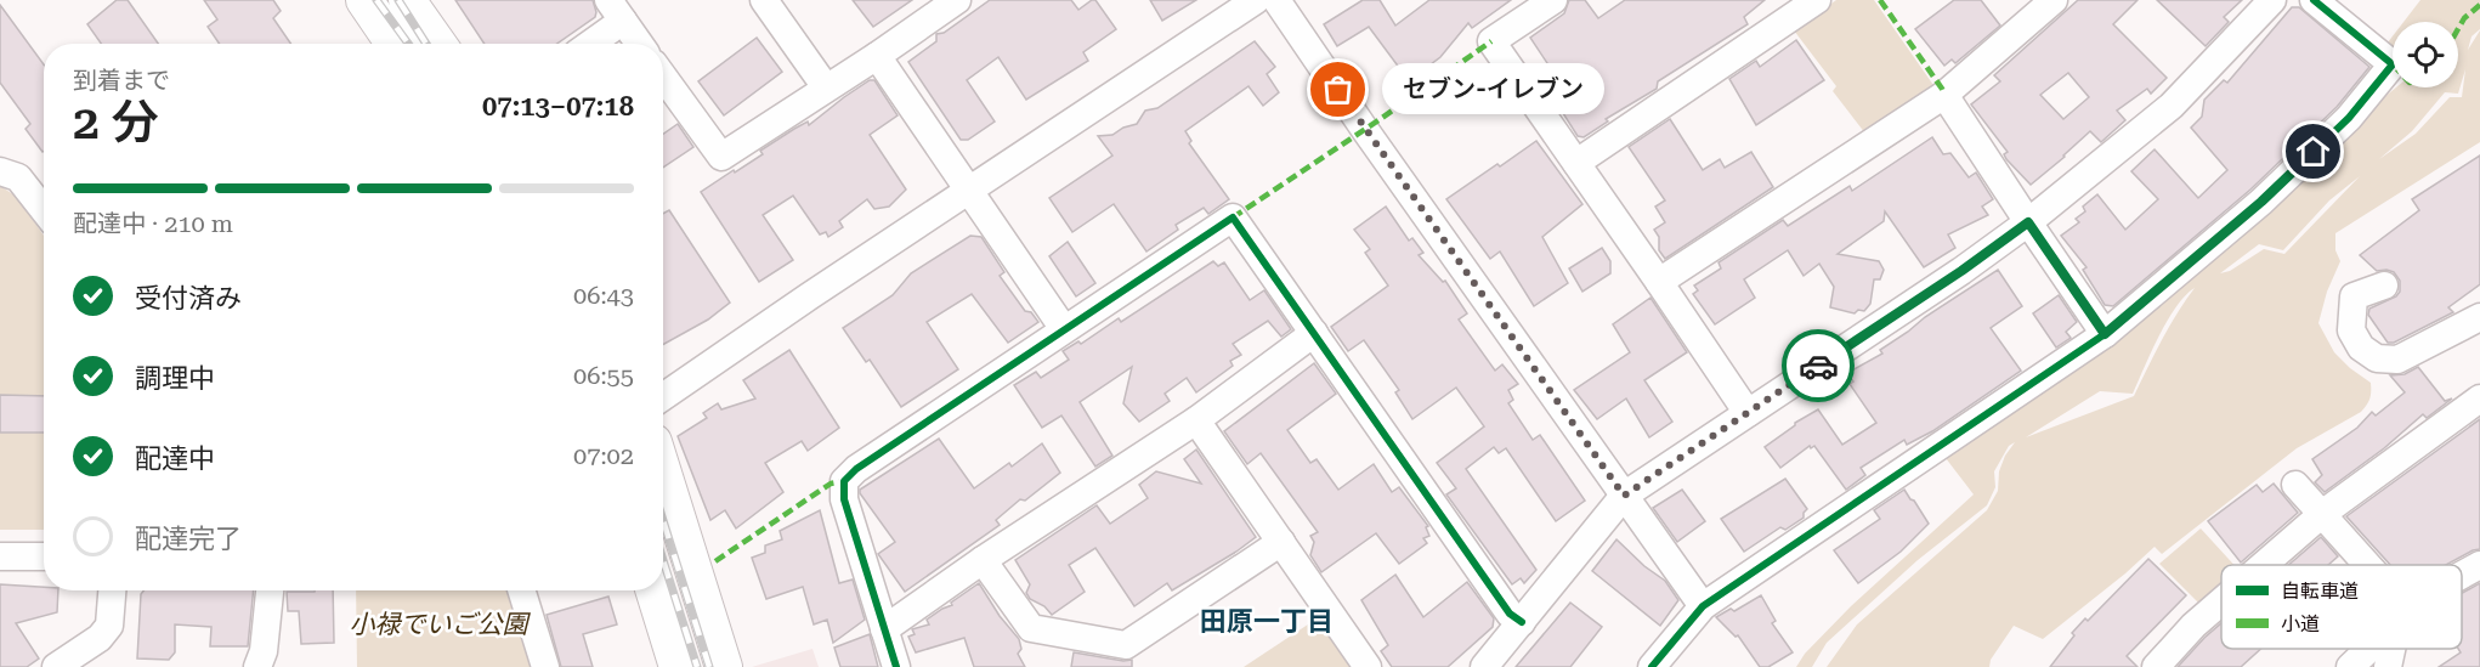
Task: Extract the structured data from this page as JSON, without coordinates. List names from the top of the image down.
{
  "districts": ["田原一丁目"],
  "parks": ["小禄でいご公園"],
  "places": ["セブン-イレブン"],
  "legend": ["自転車道", "小道"],
  "page": {
    "heading": ["2 分", "到着まで", "07:13–07:18"],
    "bubble": "セブン-イレブン",
    "bar": "配達中 · 210 m",
    "list": [
      ["受付済み", "06:43"],
      ["調理中", "06:55"],
      ["配達中", "07:02"],
      "配達完了"
    ]
  }
}
